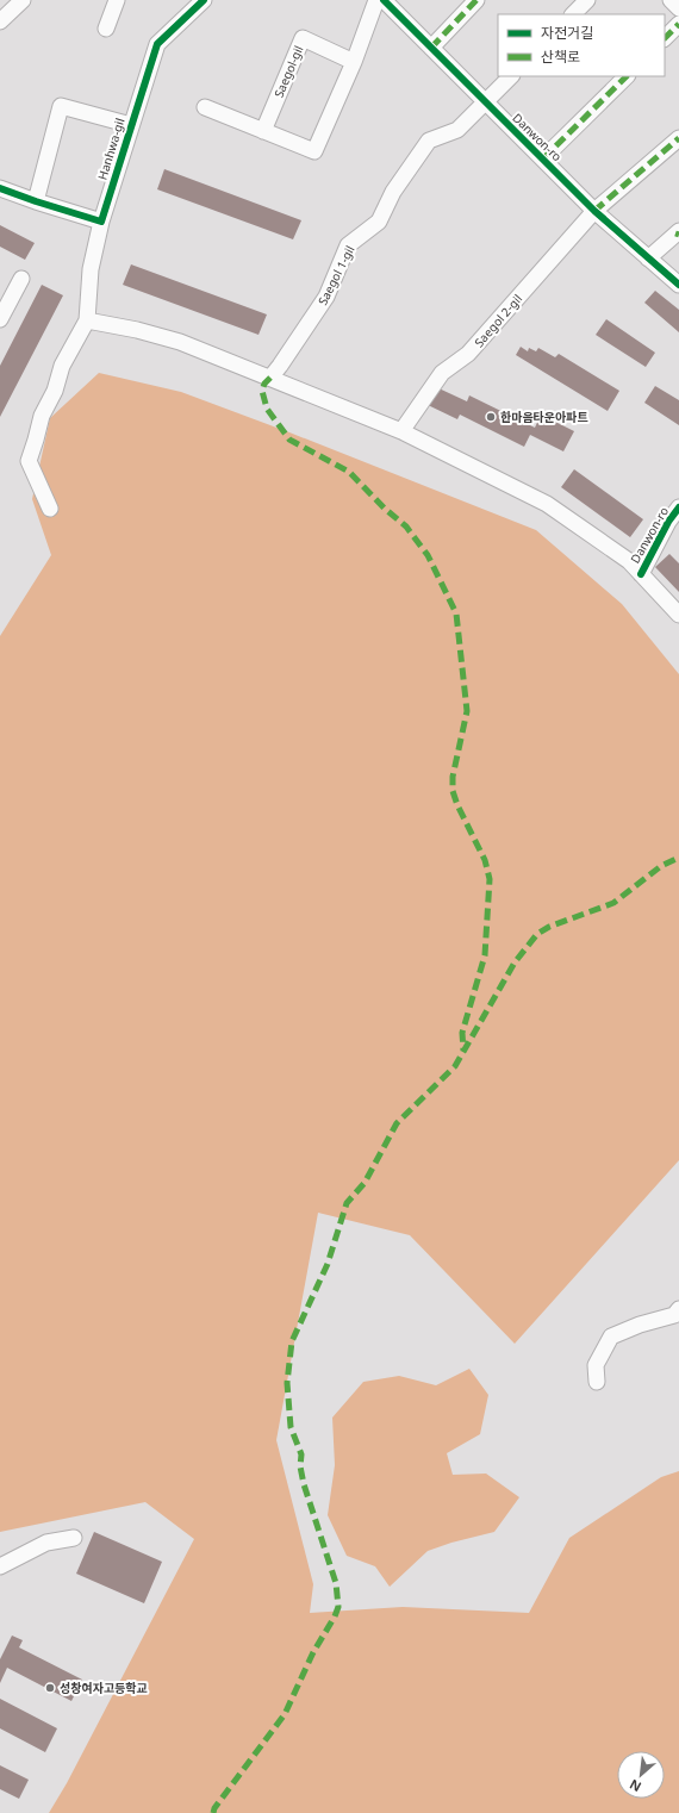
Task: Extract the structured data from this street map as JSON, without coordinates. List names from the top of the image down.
{
  "streets": {
    "street": [
      "Saegol-gil",
      "Danwon-ro",
      "Hanhwa-gil",
      "Saegol 1-gil",
      "Saegol 2-gil"
    ]
  },
  "crossings": [
    ["Danwon-ro", "Saegol 1-gil"],
    ["Danwon-ro", "Saegol 2-gil"]
  ],
  "places": ["한마음타운아파트", "성창여자고등학교"],
  "legend": ["자전거길", "산책로"],
  "north": "bottom left"
}
